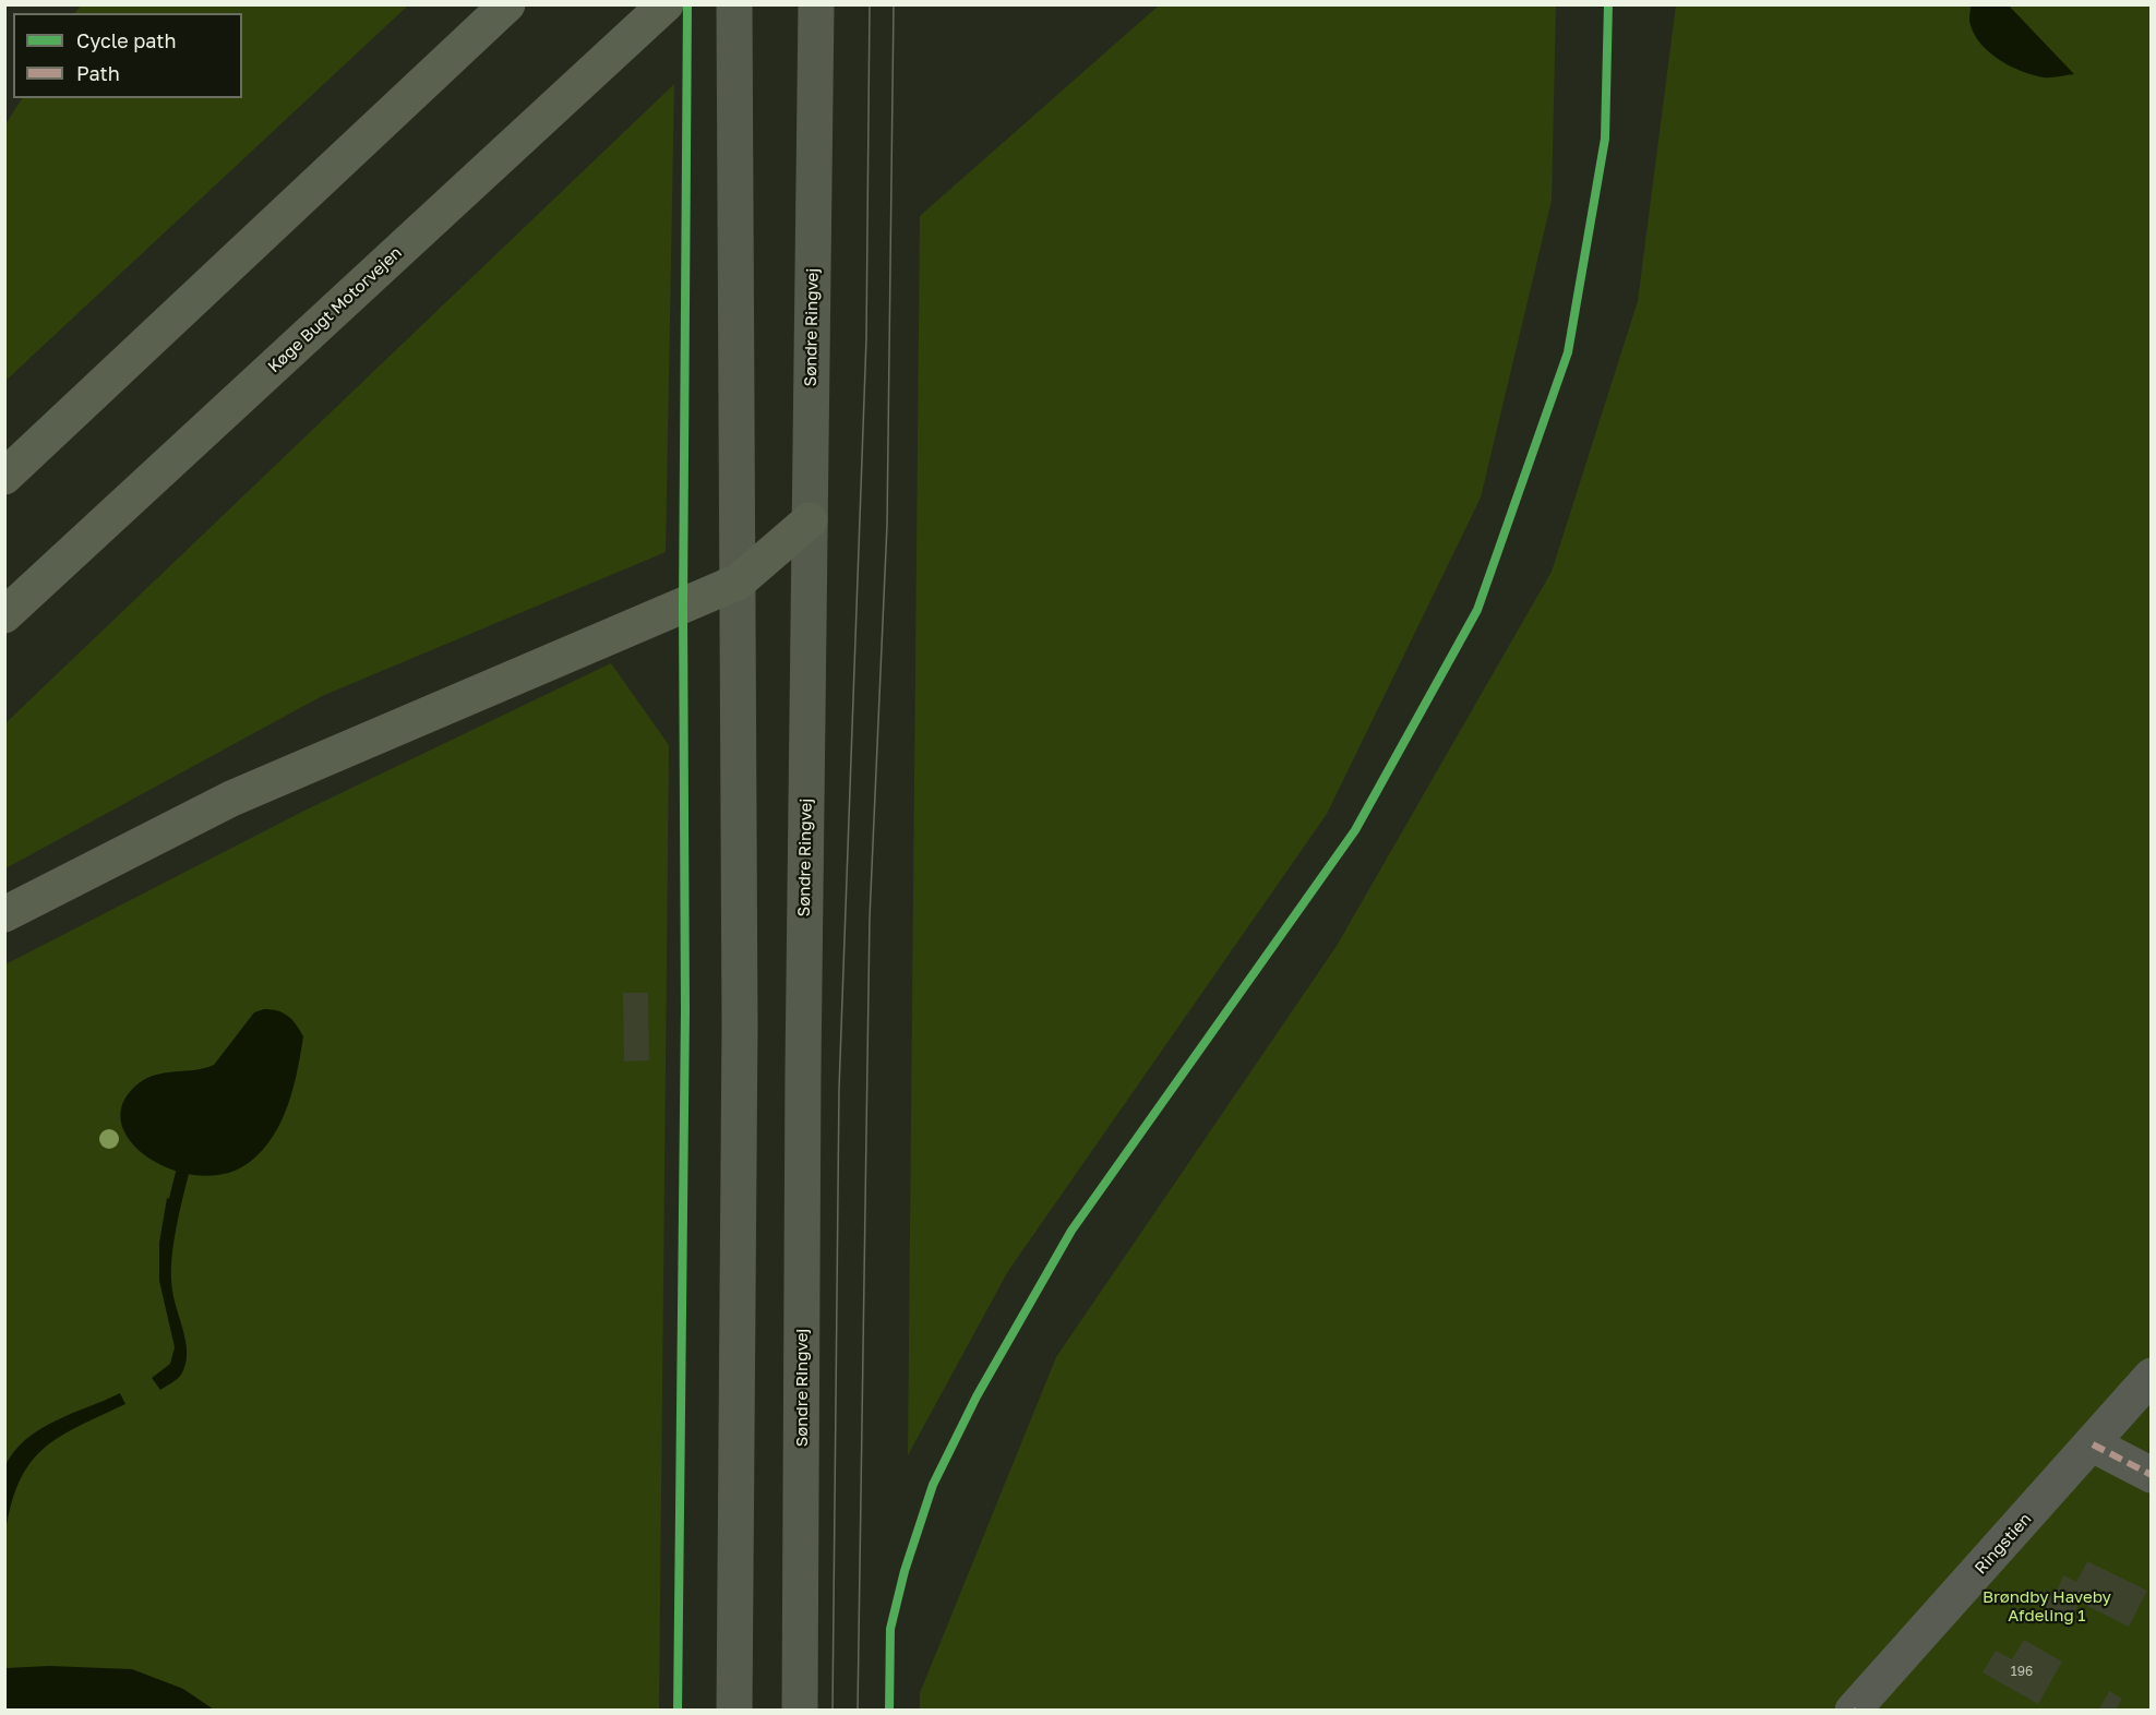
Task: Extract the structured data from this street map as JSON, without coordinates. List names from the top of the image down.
{
  "streets": {
    "highway": ["Køge Bugt Motorvejen"],
    "main road": ["Søndre Ringvej"],
    "street": ["Ringstien"]
  },
  "parks": ["Brøndby Haveby Afdeling 1"],
  "house_numbers": ["196"],
  "legend": ["Cycle path", "Path"]
}
